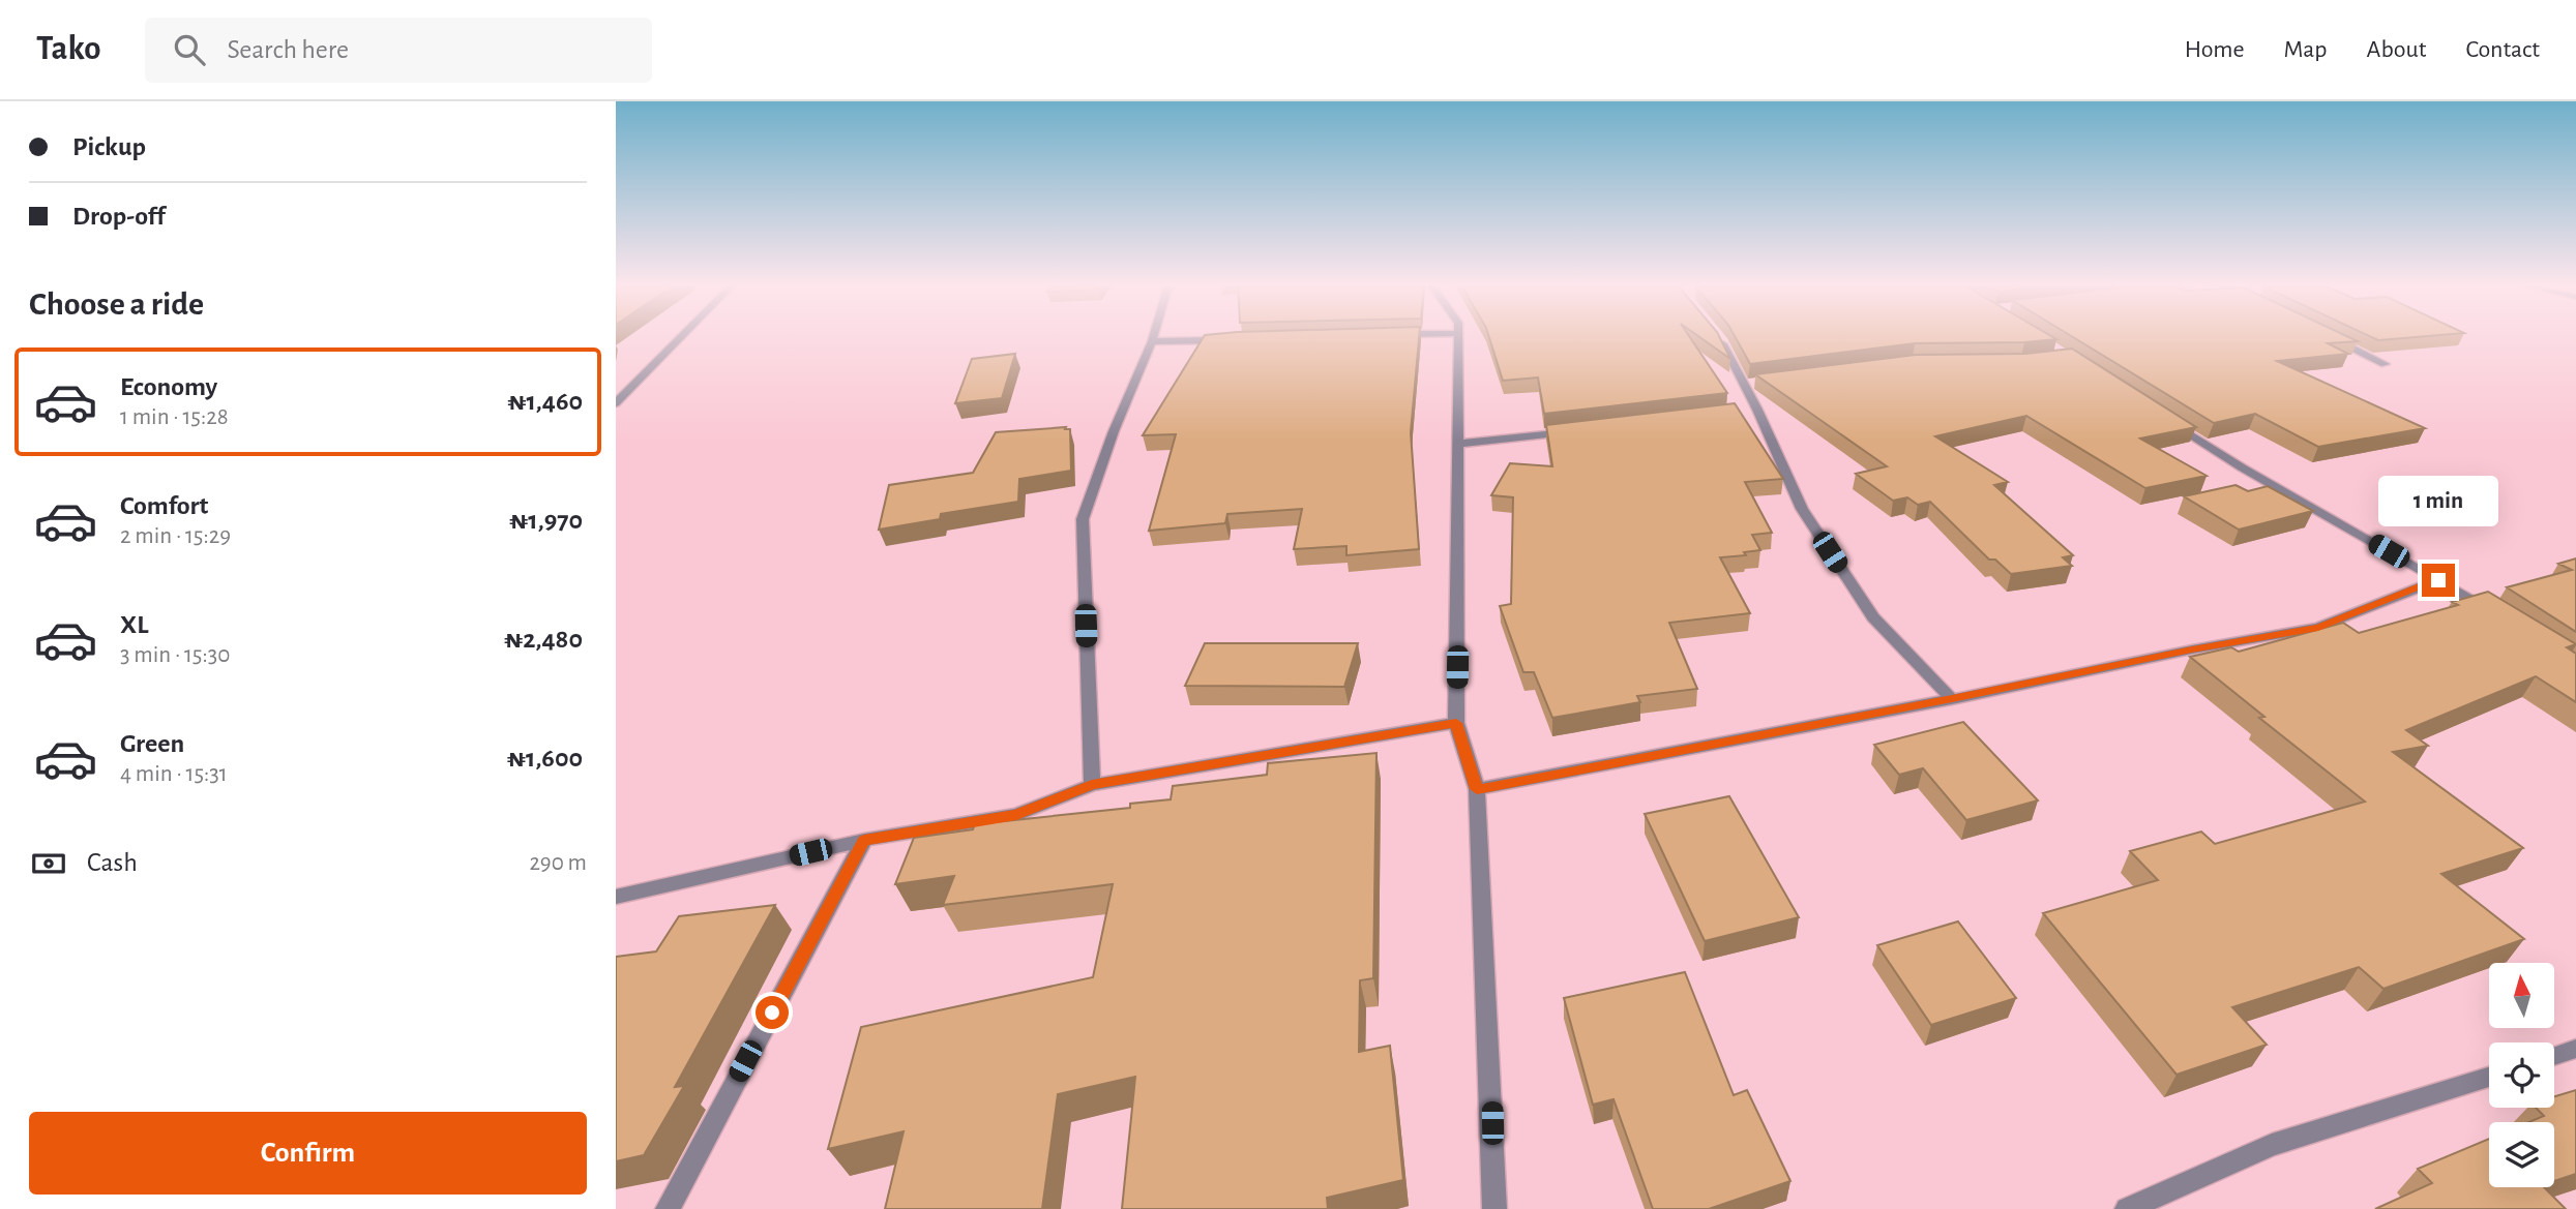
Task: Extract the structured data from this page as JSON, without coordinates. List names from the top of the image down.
{
  "north": "top",
  "page": {
    "header": "Tako",
    "search": "Search here",
    "nav": [
      "Home",
      "Map",
      "About",
      "Contact"
    ],
    "banner": ["Pickup", "Drop-off"],
    "heading": "Choose a ride",
    "list": [
      {
        "name": "Economy",
        "note": "1 min · 15:28",
        "value": "₦1,460"
      },
      {
        "name": "Comfort",
        "note": "2 min · 15:29",
        "value": "₦1,970"
      },
      {
        "name": "XL",
        "note": "3 min · 15:30",
        "value": "₦2,480"
      },
      {
        "name": "Green",
        "note": "4 min · 15:31",
        "value": "₦1,600"
      }
    ],
    "bubble": "1 min",
    "pay": ["Cash", "290 m"],
    "buttons": "Confirm"
  }
}
